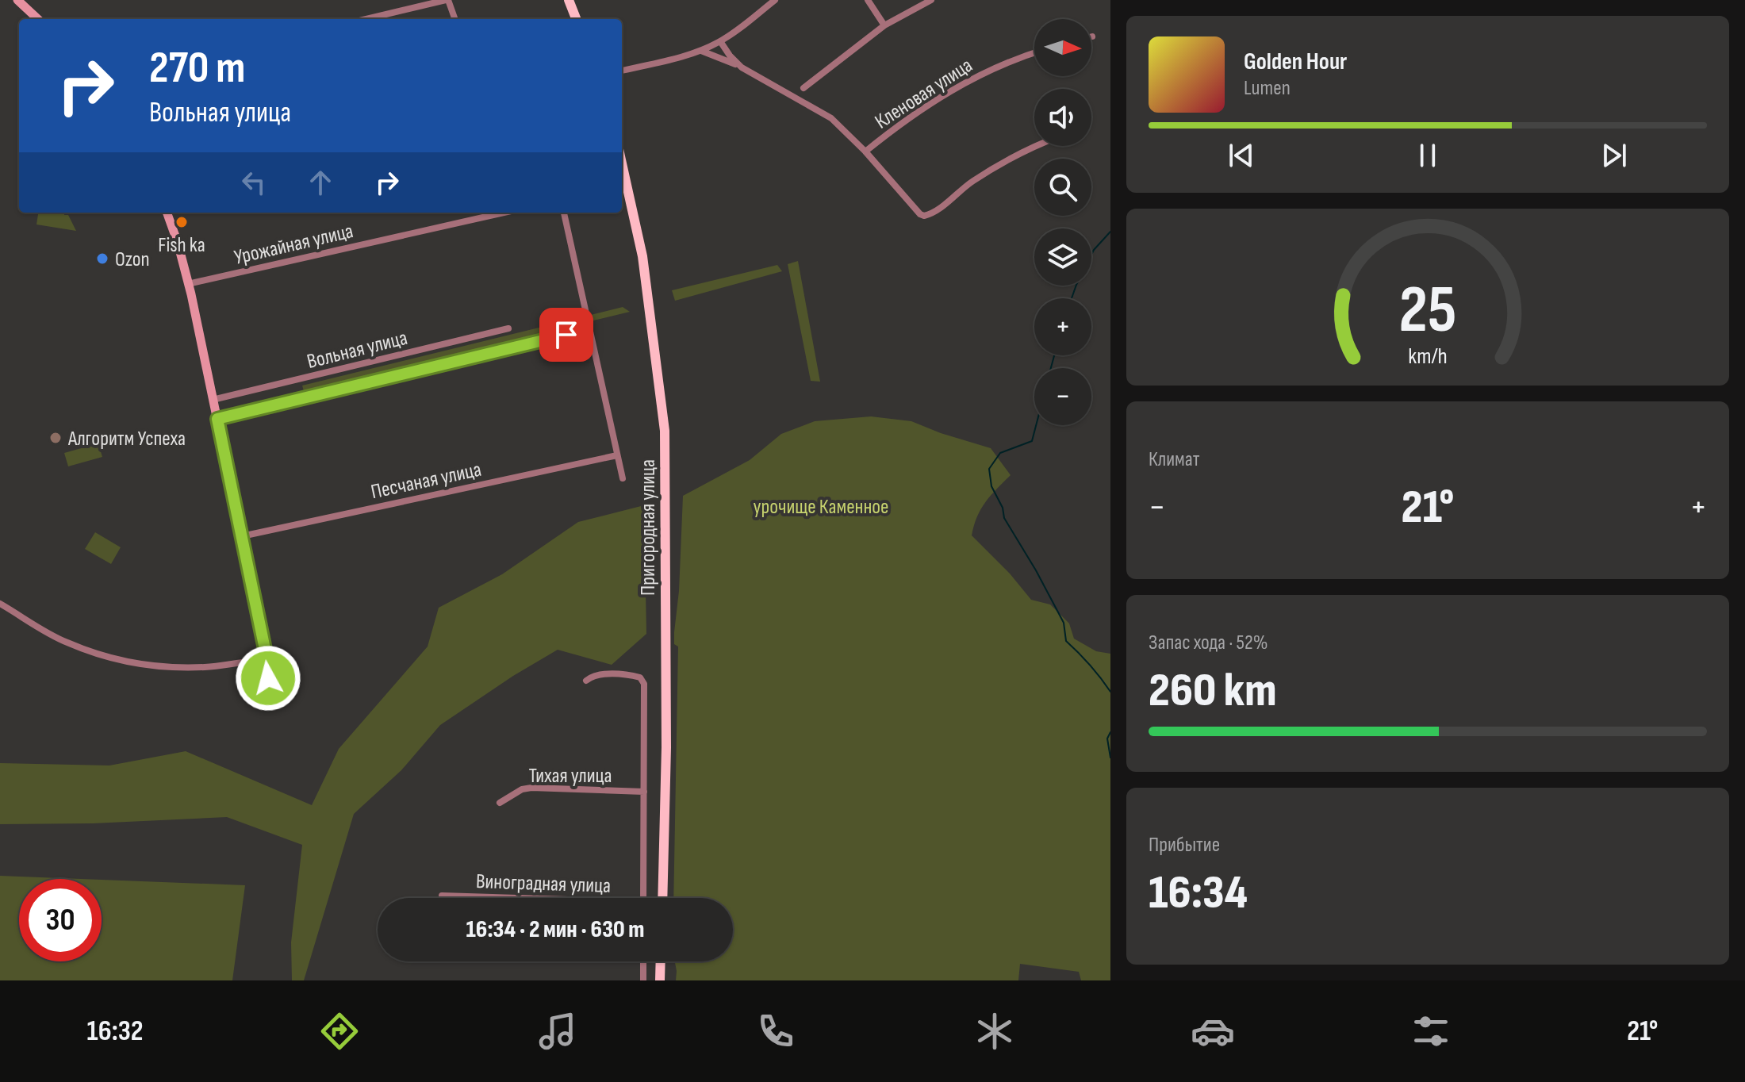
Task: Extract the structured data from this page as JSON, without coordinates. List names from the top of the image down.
{
  "streets": {
    "main road": ["Пригородная улица"],
    "street": [
      "Кленовая улица",
      "Урожайная улица",
      "Вольная улица",
      "Песчаная улица",
      "Тихая улица",
      "Виноградная улица"
    ]
  },
  "parks": ["урочище Каменное"],
  "places": ["Fish ka", "Ozon", "Алгоритм Успеха"],
  "north": "right",
  "page": {
    "map_buttons": ["+", "−"],
    "turn": ["270 m", "Вольная улица"],
    "song": ["Golden Hour", "Lumen"],
    "tile": [
      "Климат",
      ["Запас хода · 52%", "260 km"],
      ["Прибытие", "16:34"]
    ],
    "heat": ["−", "21°", "+"],
    "limit": "30",
    "trip": "16:34 · 2 мин · 630 m",
    "tabs": ["16:32", "21°"],
    "gauge": ["25", "km/h"]
  }
}
